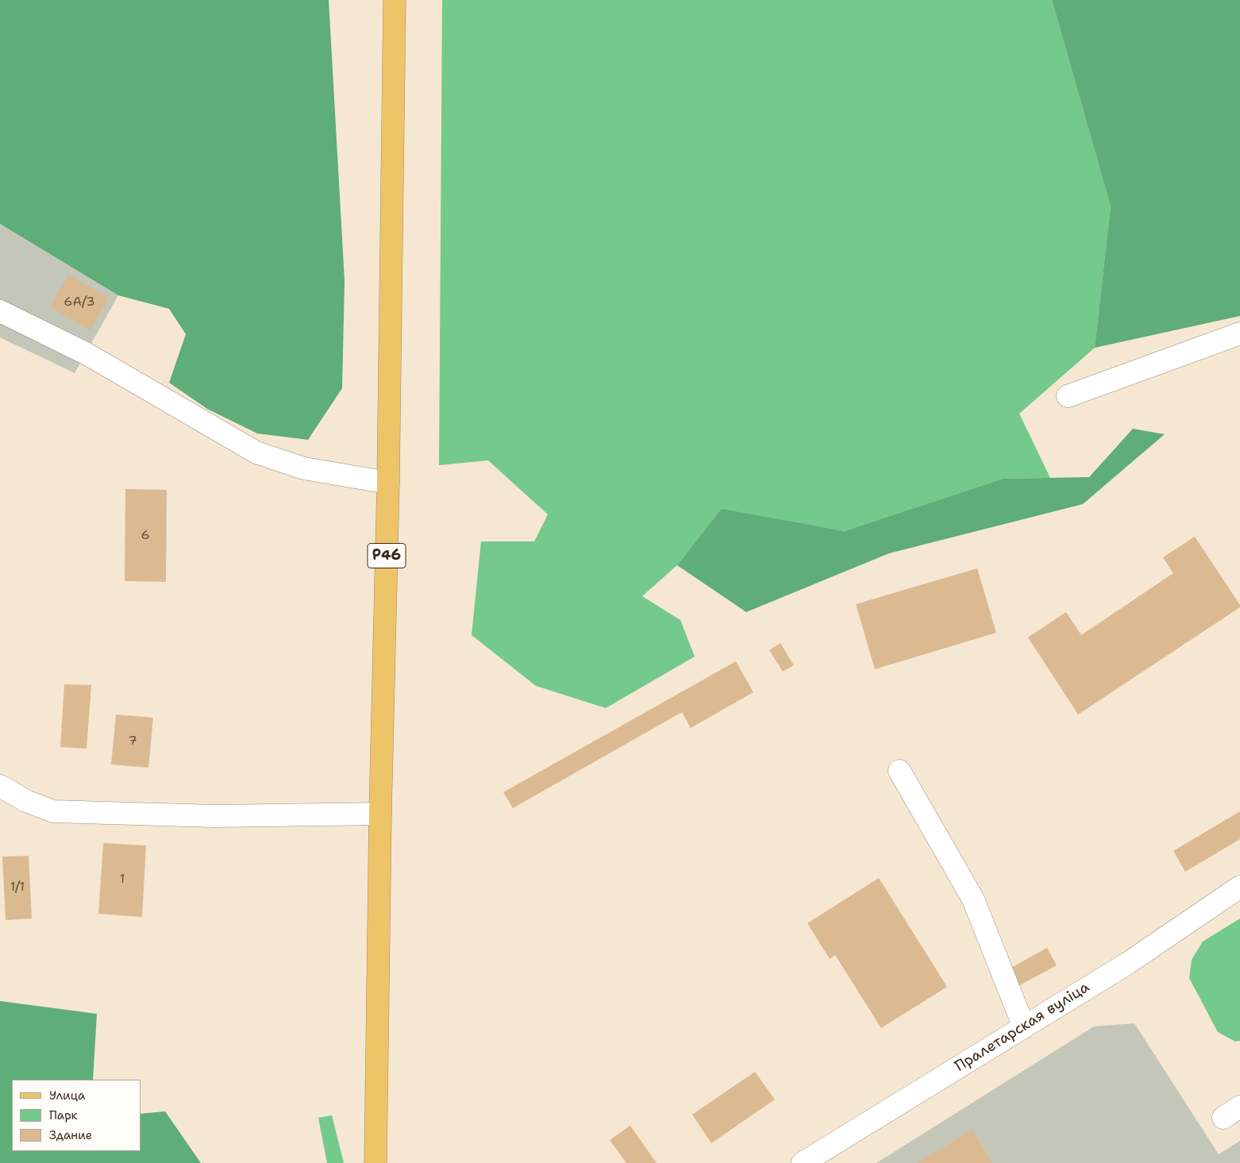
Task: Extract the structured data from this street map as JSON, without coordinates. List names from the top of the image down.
{
  "streets": {
    "main road": ["Р46"],
    "street": ["Пралетарская вуліца"]
  },
  "house_numbers": [
    "6А/3",
    "6",
    "7",
    "1",
    "1/1"
  ],
  "legend": ["Улица", "Парк", "Здание"]
}
